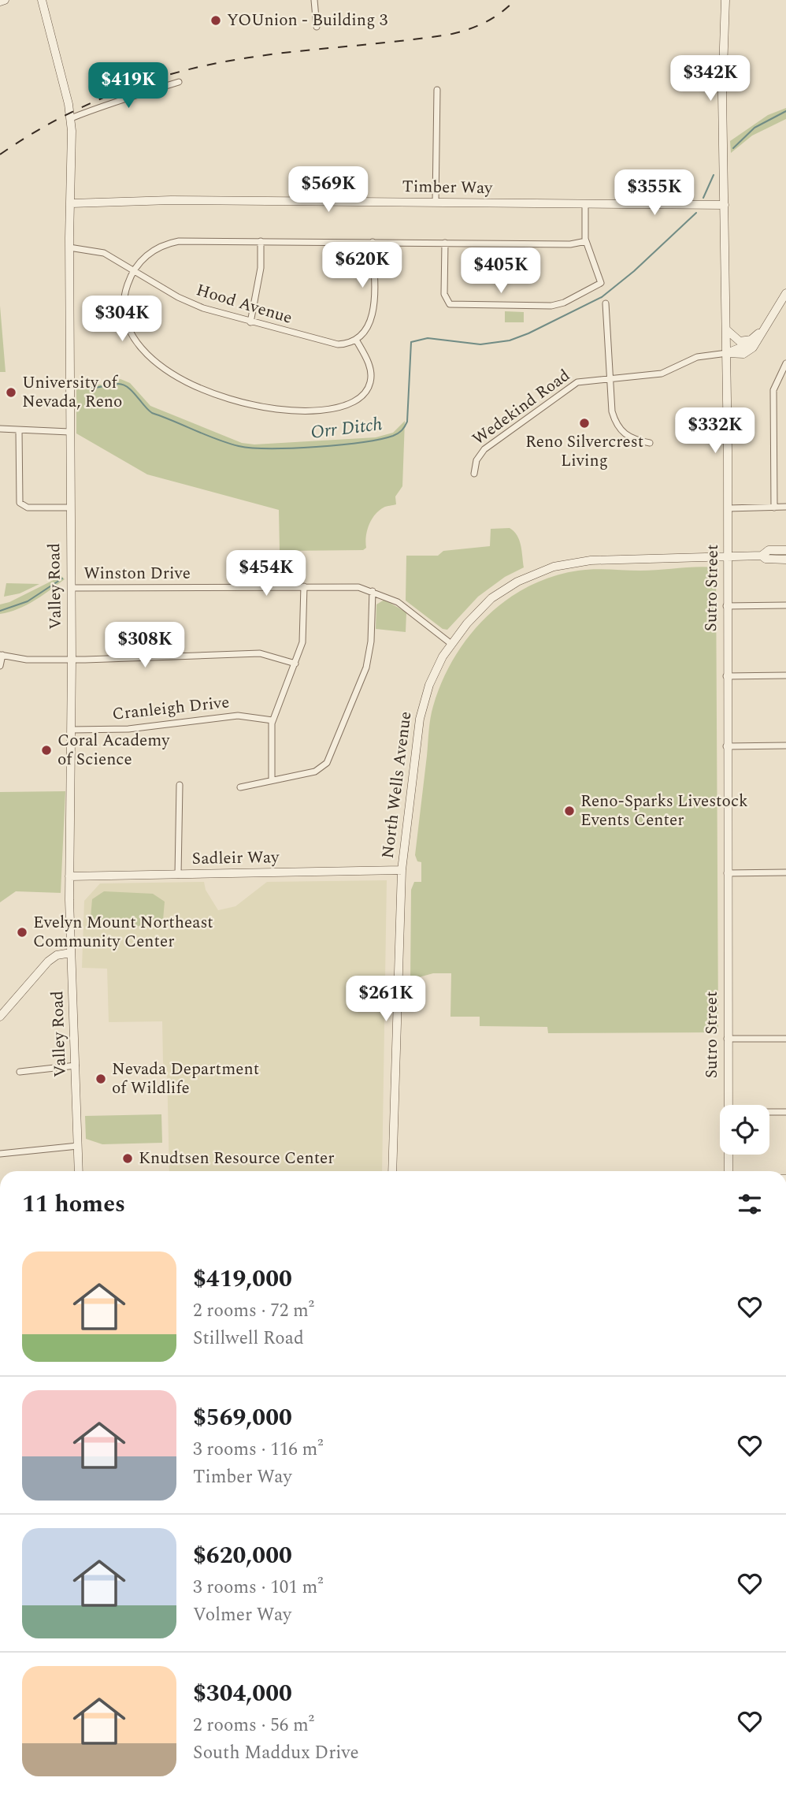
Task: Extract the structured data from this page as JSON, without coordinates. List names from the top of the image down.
{
  "streets": {
    "street": [
      "Timber Way",
      "Hood Avenue",
      "Wedekind Road",
      "Winston Drive",
      "Valley Road",
      "Sutro Street",
      "Cranleigh Drive",
      "North Wells Avenue",
      "Sadleir Way"
    ]
  },
  "crossings": [
    ["Timber Way", "Valley Road"],
    ["Timber Way", "Sutro Street"],
    ["Hood Avenue", "Valley Road"],
    ["Wedekind Road", "Sutro Street"],
    ["Winston Drive", "Valley Road"],
    ["Winston Drive", "North Wells Avenue"],
    ["Valley Road", "Cranleigh Drive"],
    ["Valley Road", "Sadleir Way"],
    ["Sutro Street", "North Wells Avenue"],
    ["North Wells Avenue", "Sadleir Way"]
  ],
  "water": ["Orr Ditch"],
  "places": [
    "YOUnion - Building 3",
    "University of Nevada, Reno",
    "Reno Silvercrest Living",
    "Coral Academy of Science",
    "Reno-Sparks Livestock Events Center",
    "Evelyn Mount Northeast Community Center",
    "Nevada Department of Wildlife",
    "Knudtsen Resource Center"
  ],
  "page": {
    "price": [
      "$342K",
      "$419K",
      "$569K",
      "$355K",
      "$620K",
      "$405K",
      "$304K",
      "$332K",
      "$454K",
      "$308K",
      "$261K"
    ],
    "heading": "11 homes",
    "list": [
      {
        "name": "$419,000",
        "note": "2 rooms · 72 m² · Stillwell Road"
      },
      {
        "name": "$569,000",
        "note": "3 rooms · 116 m² · Timber Way"
      },
      {
        "name": "$620,000",
        "note": "3 rooms · 101 m² · Volmer Way"
      },
      {
        "name": "$304,000",
        "note": "2 rooms · 56 m² · South Maddux Drive"
      }
    ]
  }
}
